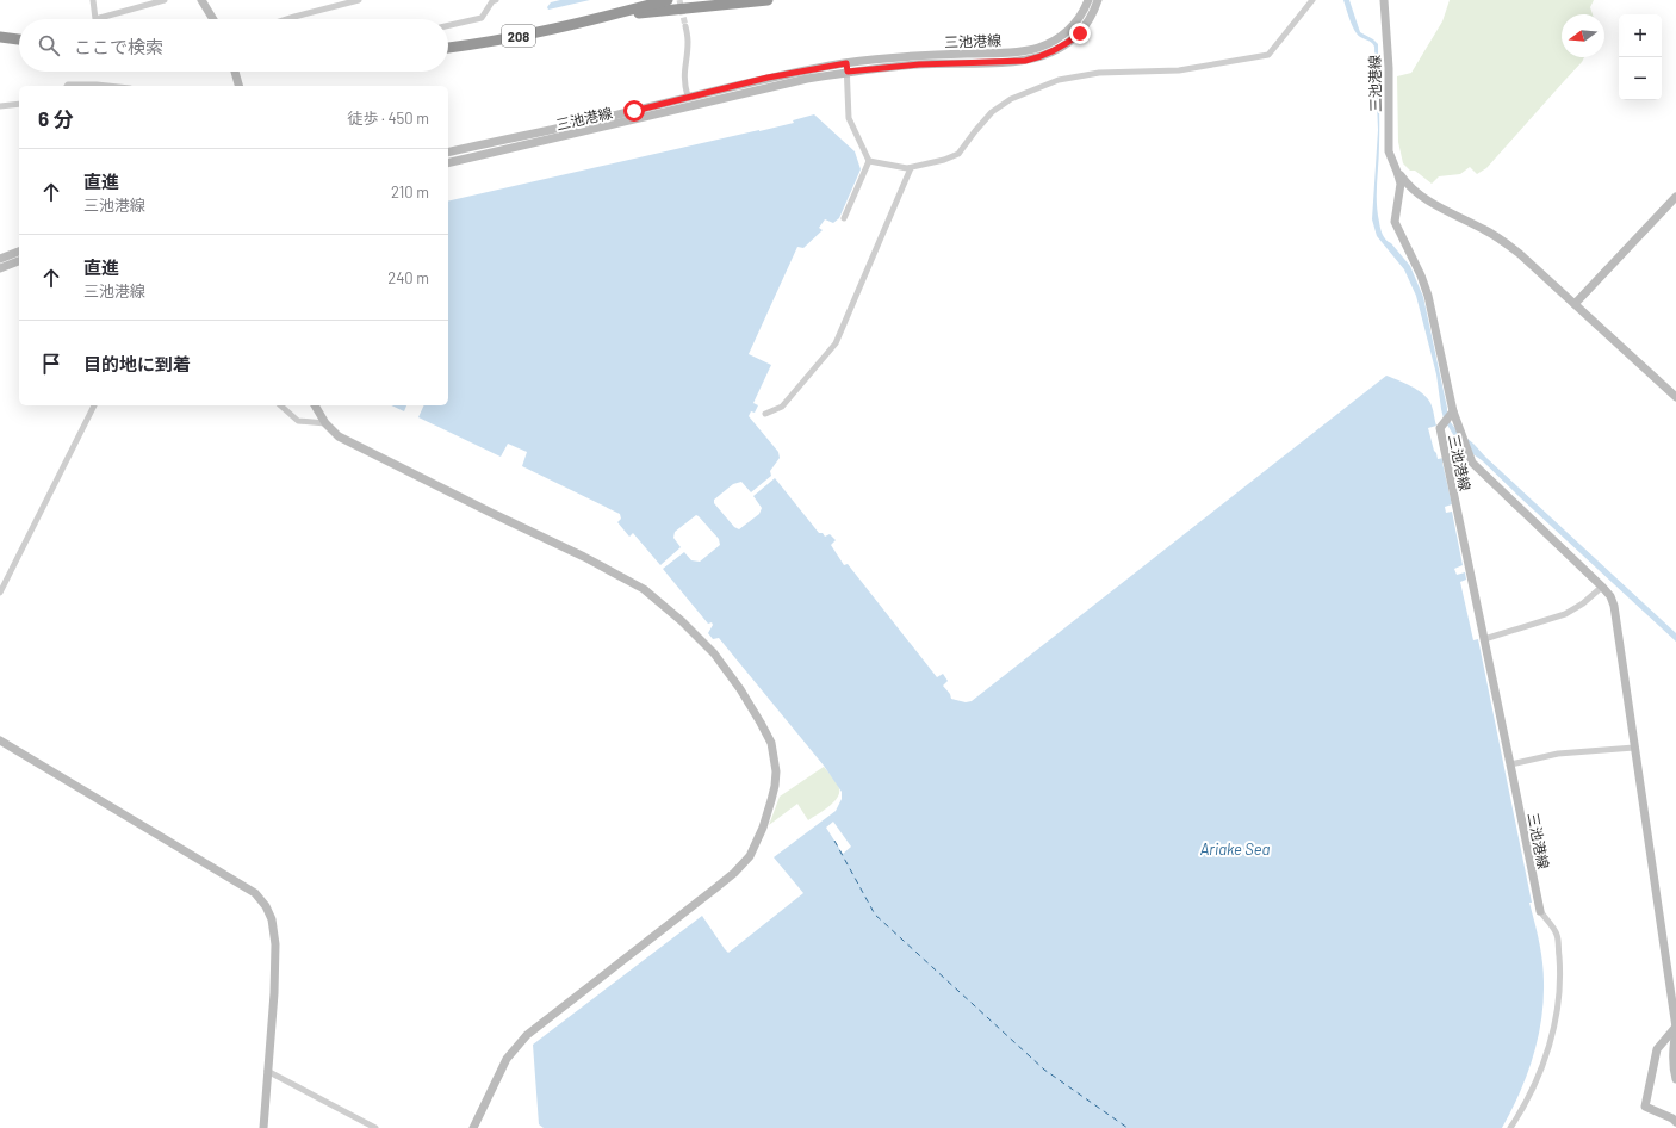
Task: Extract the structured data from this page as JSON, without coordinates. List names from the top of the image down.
{
  "streets": {
    "highway": ["208"],
    "street": ["三池港線"]
  },
  "water": ["Ariake Sea"],
  "north": "left",
  "page": {
    "map_buttons": ["+", "−"],
    "search": "ここで検索",
    "heading": ["6 分", "徒歩 · 450 m"],
    "list": [
      ["直進", "三池港線", "210 m"],
      ["直進", "三池港線", "240 m"],
      "目的地に到着"
    ]
  }
}
